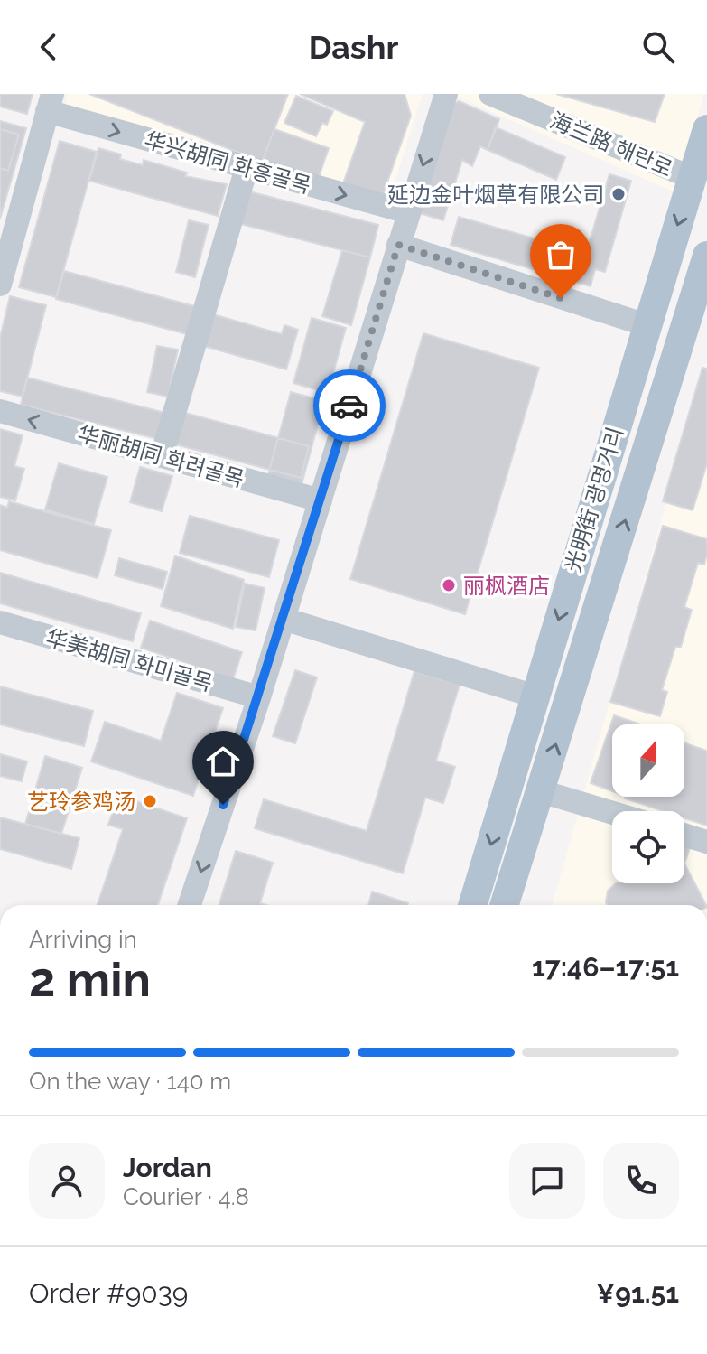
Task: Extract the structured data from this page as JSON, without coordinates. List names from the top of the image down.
{
  "streets": {
    "main road": ["光明街 광명거리"],
    "street": [
      "海兰路 해란로",
      "华兴胡同 화흥골목",
      "华丽胡同 화려골목",
      "华美胡同 화미골목"
    ]
  },
  "crossings": [
    ["海兰路 해란로", "光明街 광명거리"]
  ],
  "one_way": ["华兴胡同 화흥골목", "华丽胡同 화려골목"],
  "places": ["延边金叶烟草有限公司", "丽枫酒店", "艺玲参鸡汤"],
  "north": "top",
  "page": {
    "header": "Dashr",
    "heading": ["2 min", "Arriving in", "17:46–17:51"],
    "panel": [
      "Jordan",
      "Courier · 4.8",
      "Order #9039",
      "¥91.51"
    ],
    "bar": "On the way · 140 m"
  }
}
